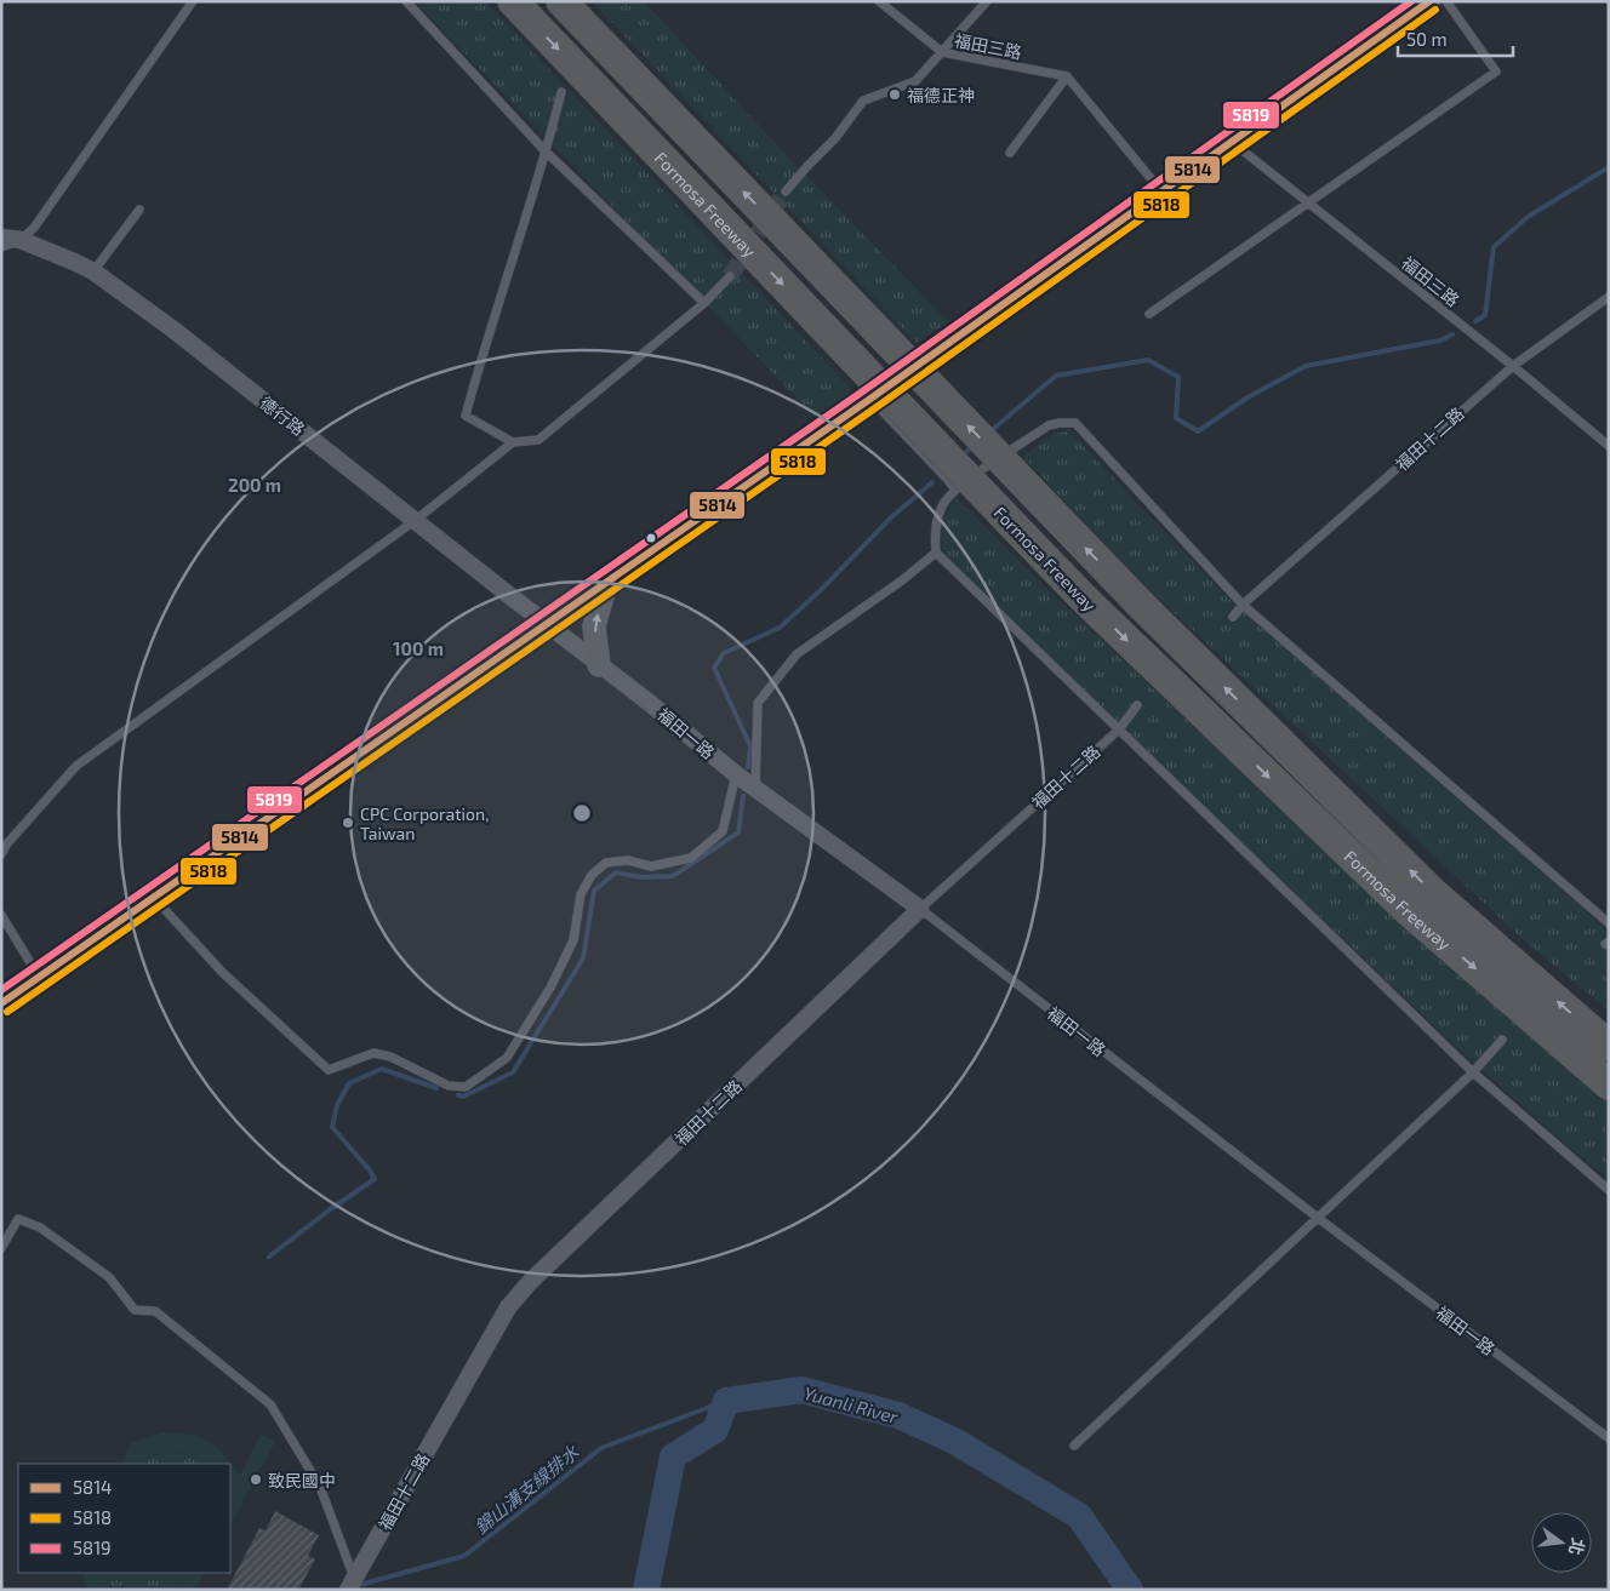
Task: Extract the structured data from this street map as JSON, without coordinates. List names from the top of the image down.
{
  "streets": {
    "highway": ["Formosa Freeway"],
    "street": ["德行路", "福田十二路", "福田一路"],
    "lane": ["福田三路"]
  },
  "crossings": [
    ["福田三路", "福田十二路"],
    ["德行路", "福田一路"],
    ["福田十二路", "福田一路"]
  ],
  "water": ["Yuanli River", "錦山溝支線排水"],
  "places": ["福德正神", "CPC Corporation, Taiwan", "致民國中"],
  "lines": ["transit line 5814", "transit line 5819", "transit line 5818"],
  "legend": ["5814", "5818", "5819"],
  "scale_bar": "50 m",
  "north": "right",
  "rings": ["200 m", "100 m"]
}
